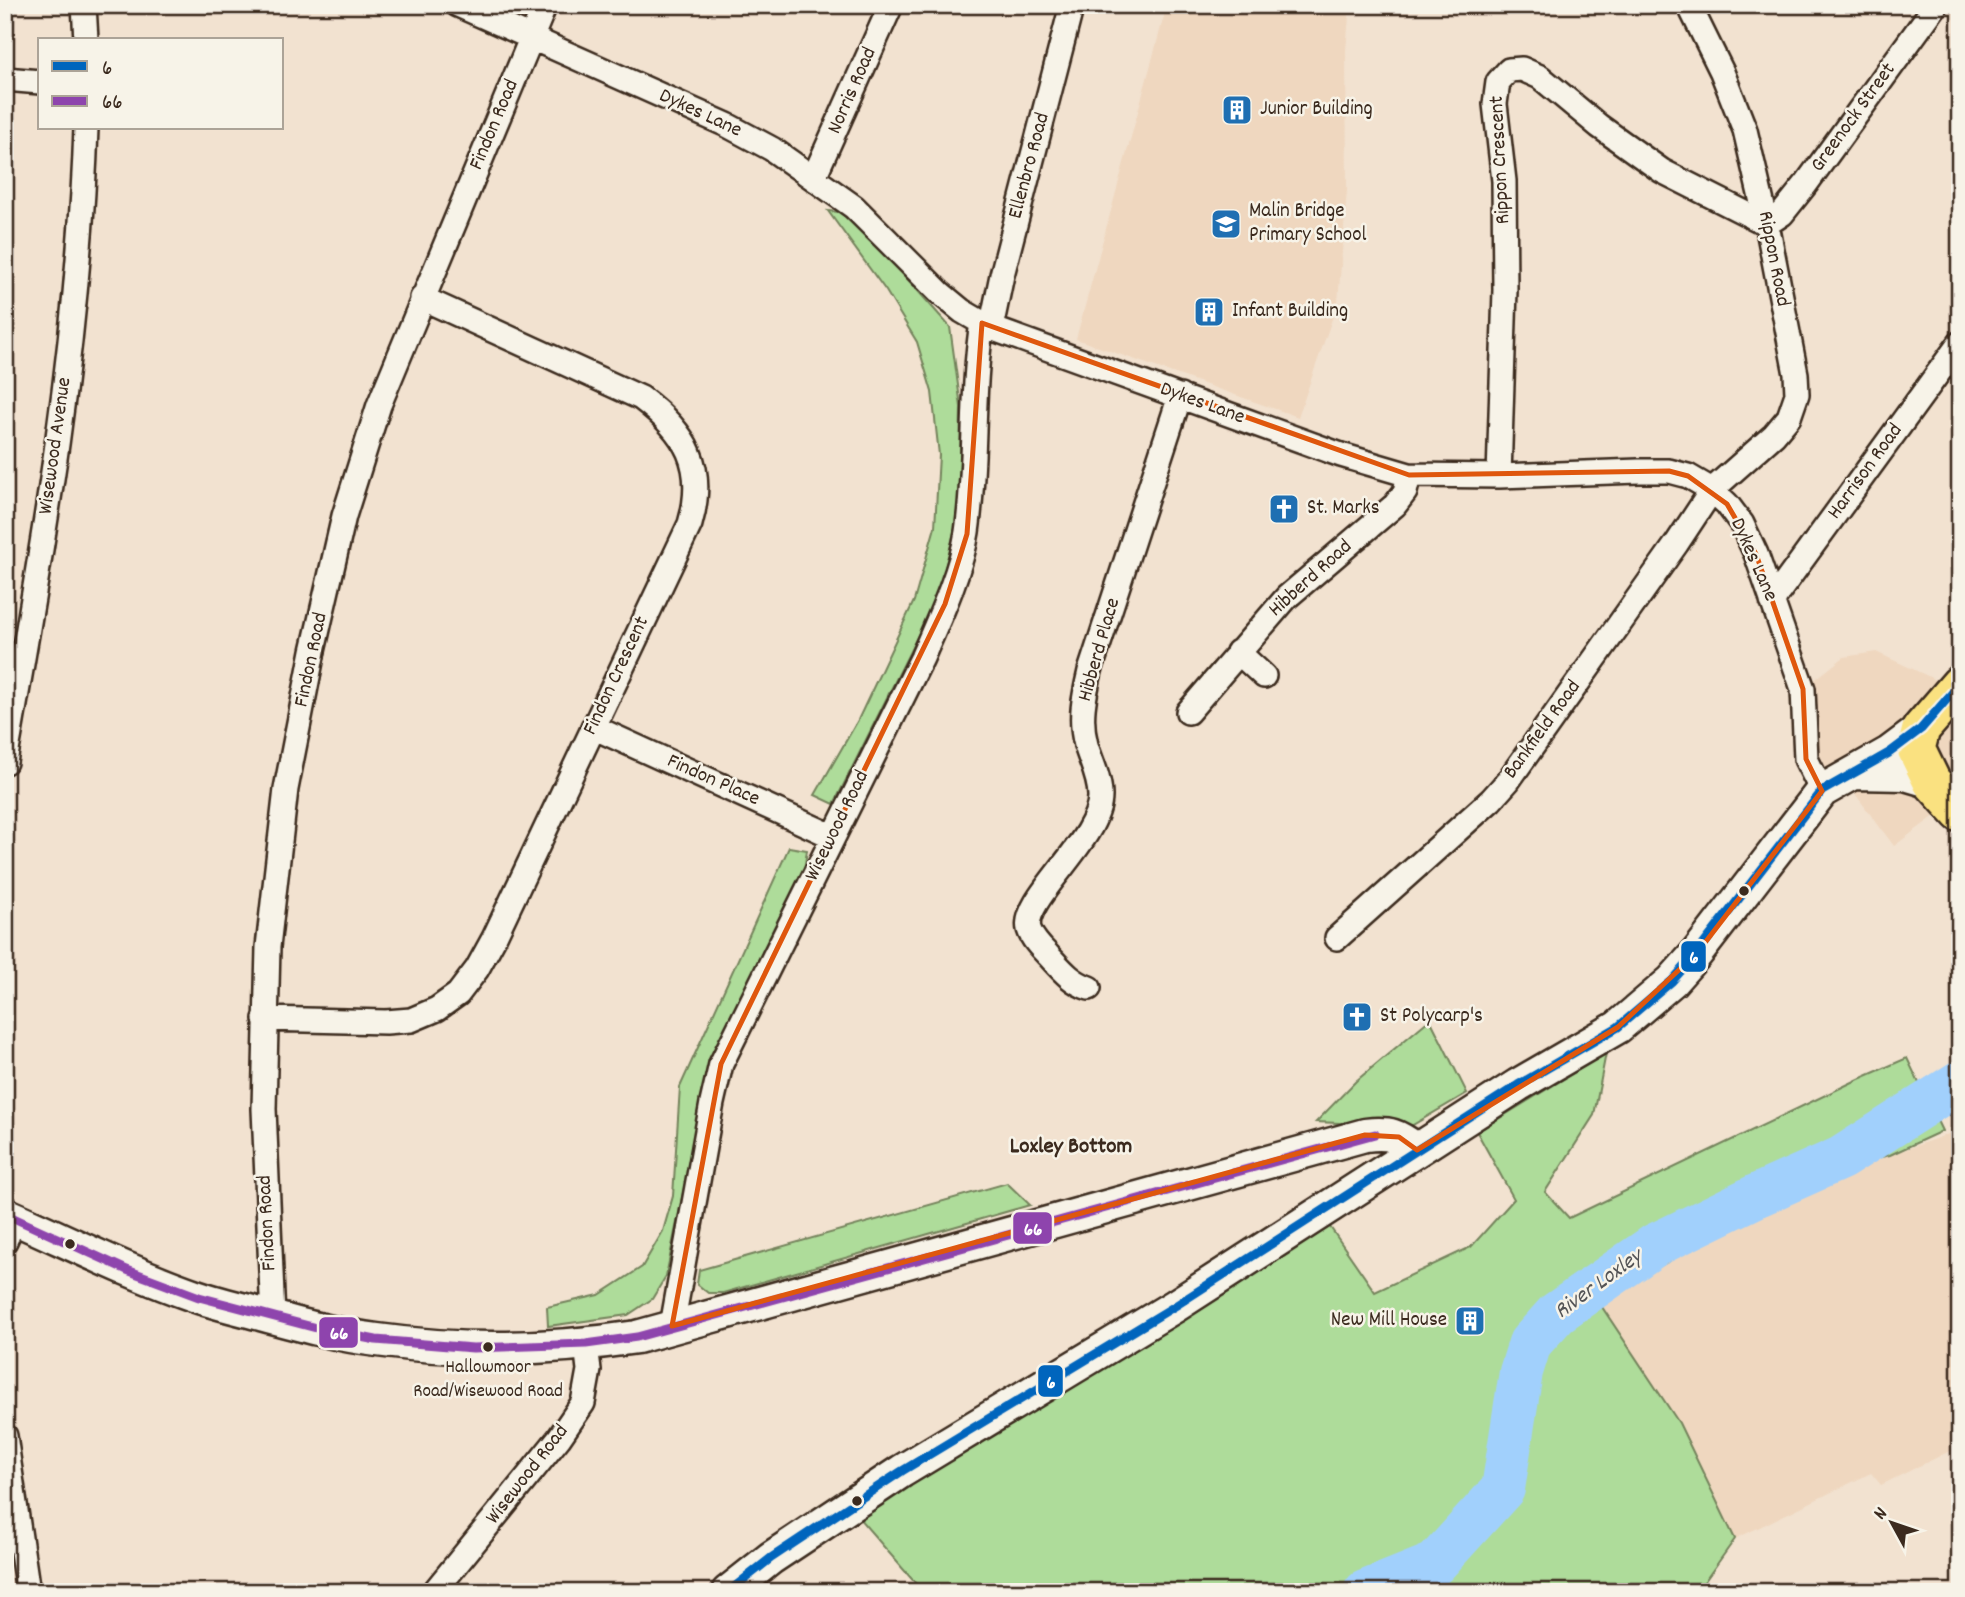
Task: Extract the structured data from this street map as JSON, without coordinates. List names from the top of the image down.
{
  "streets": {
    "street": [
      "Norris Road",
      "Dykes Lane",
      "Greenock Street",
      "Findon Road",
      "Rippon Crescent",
      "Ellenbro Road",
      "Rippon Road",
      "Wisewood Avenue",
      "Harrison Road",
      "Hibberd Road",
      "Hibberd Place",
      "Findon Crescent",
      "Bankfield Road",
      "Findon Place",
      "Wisewood Road"
    ]
  },
  "crossings": [
    ["Norris Road", "Dykes Lane"],
    ["Dykes Lane", "Findon Road"],
    ["Dykes Lane", "Rippon Crescent"],
    ["Dykes Lane", "Ellenbro Road"],
    ["Dykes Lane", "Rippon Road"],
    ["Dykes Lane", "Harrison Road"],
    ["Dykes Lane", "Hibberd Road"],
    ["Dykes Lane", "Hibberd Place"],
    ["Dykes Lane", "Bankfield Road"],
    ["Dykes Lane", "Wisewood Road"],
    ["Greenock Street", "Rippon Crescent"],
    ["Greenock Street", "Rippon Road"],
    ["Findon Road", "Findon Crescent"],
    ["Rippon Crescent", "Rippon Road"],
    ["Ellenbro Road", "Wisewood Road"],
    ["Rippon Road", "Bankfield Road"],
    ["Findon Crescent", "Findon Place"],
    ["Findon Place", "Wisewood Road"]
  ],
  "districts": ["Loxley Bottom"],
  "water": ["River Loxley"],
  "places": {
    "building": ["Junior Building", "Infant Building", "New Mill House"],
    "school or university": ["Malin Bridge Primary School"],
    "church": ["St. Marks", "St Polycarp's"],
    "other": ["Hallowmoor Road/Wisewood Road"]
  },
  "lines": ["transit line 6", "transit line 66"],
  "legend": ["6", "66"],
  "north": "top left"
}
